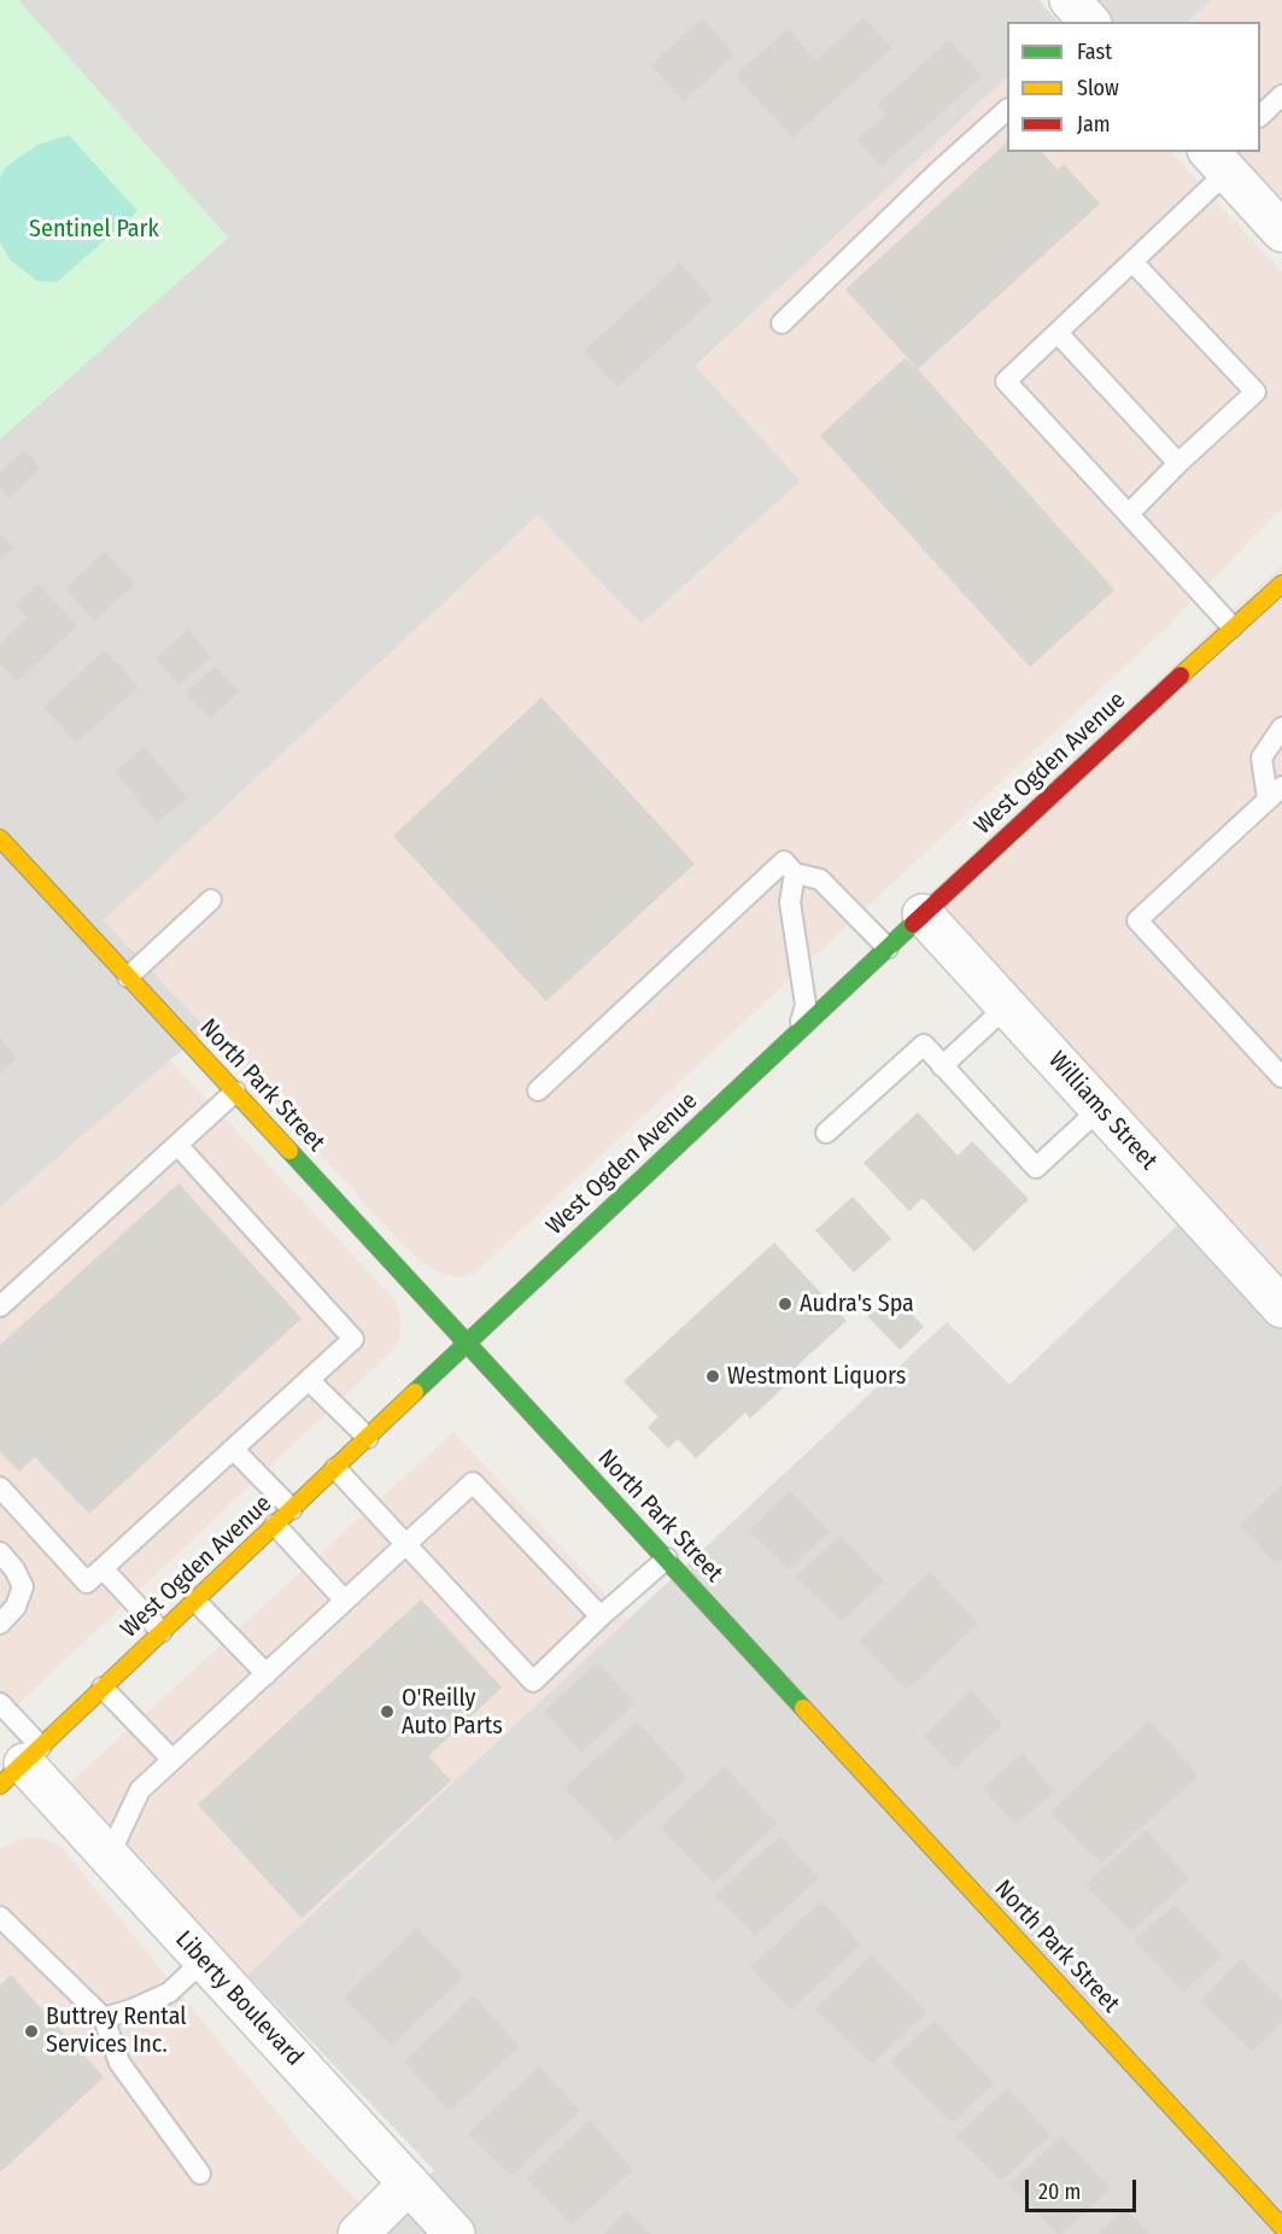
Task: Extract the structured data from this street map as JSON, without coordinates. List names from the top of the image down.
{
  "streets": {
    "street": [
      "West Ogden Avenue",
      "North Park Street",
      "Williams Street",
      "Liberty Boulevard"
    ]
  },
  "crossings": [
    ["West Ogden Avenue", "North Park Street"],
    ["West Ogden Avenue", "Williams Street"],
    ["West Ogden Avenue", "Liberty Boulevard"]
  ],
  "parks": ["Sentinel Park"],
  "places": [
    "Audra's Spa",
    "Westmont Liquors",
    "O'Reilly Auto Parts",
    "Buttrey Rental Services Inc."
  ],
  "legend": ["Fast", "Slow", "Jam"],
  "scale_bar": "20 m"
}
